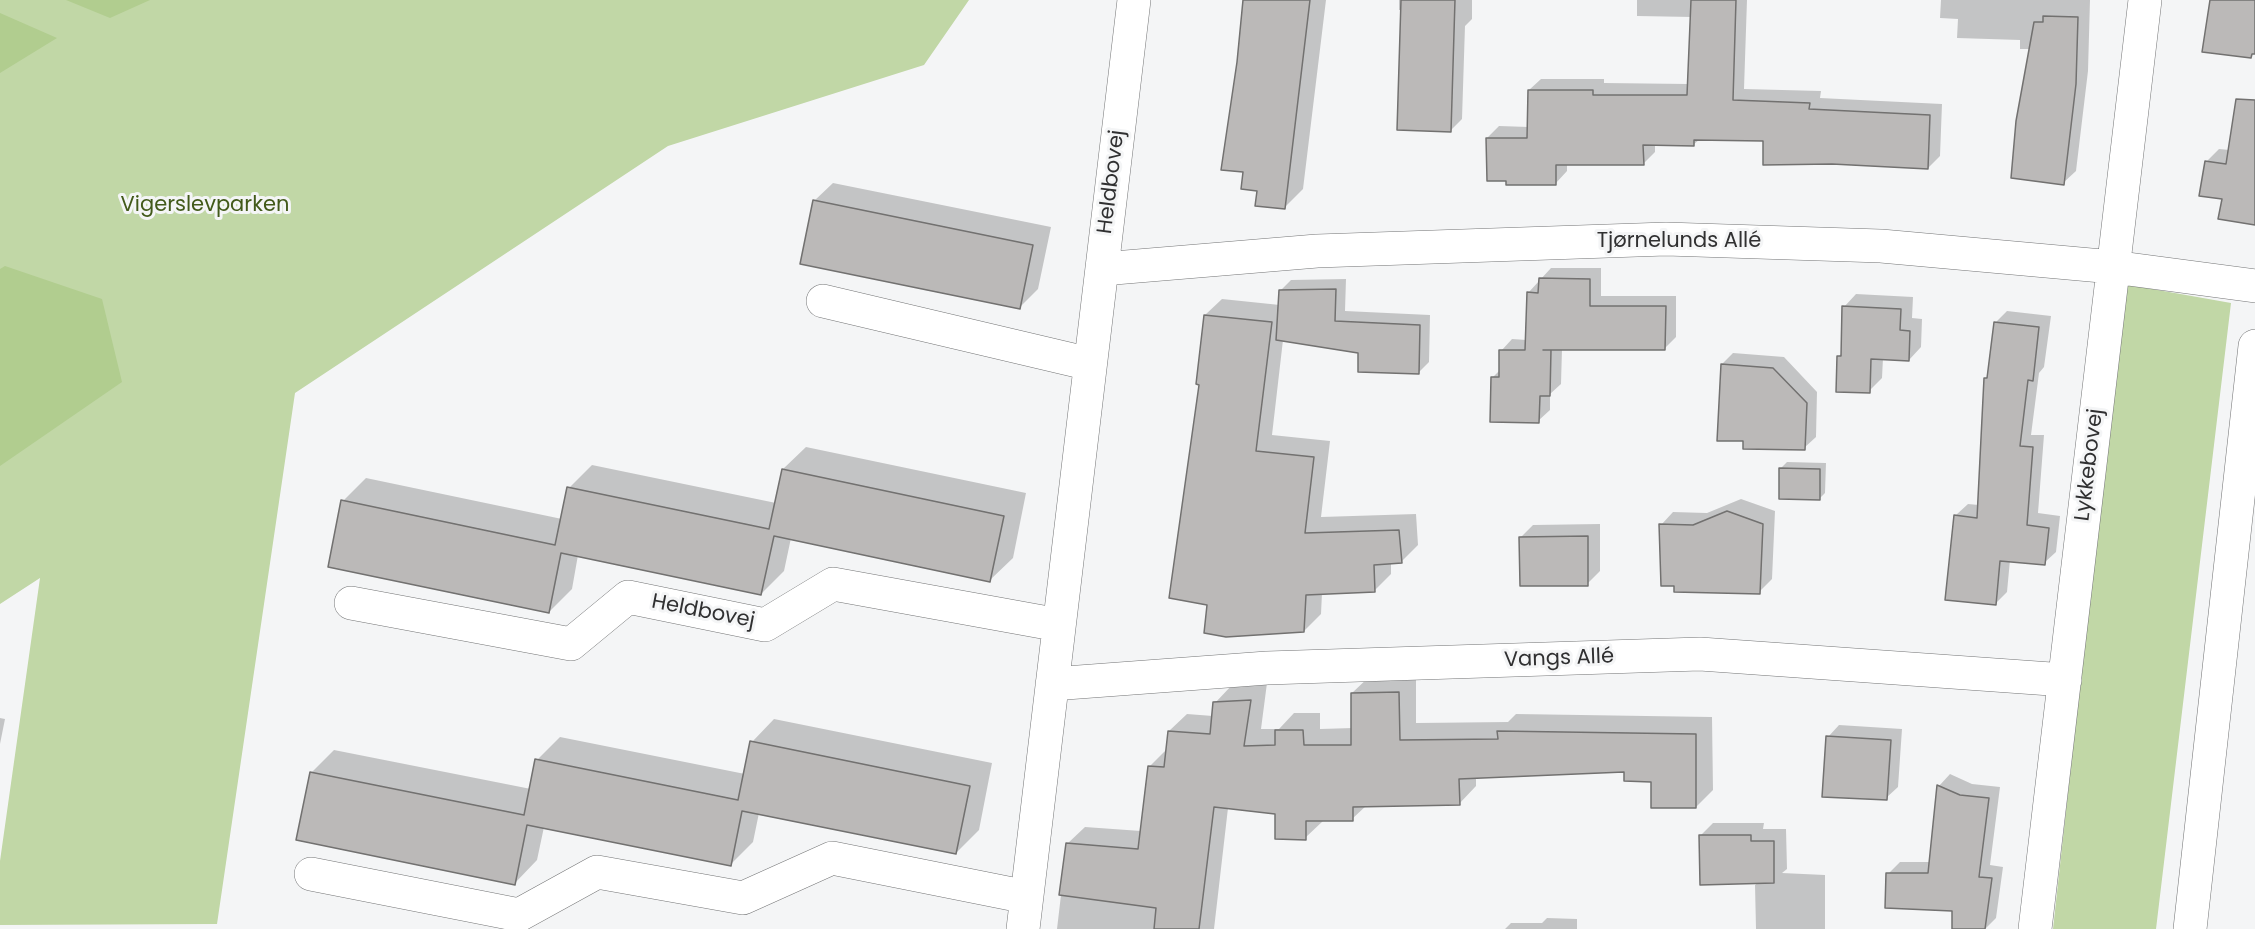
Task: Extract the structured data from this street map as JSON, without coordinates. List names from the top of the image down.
{
  "streets": {
    "street": [
      "Heldbovej",
      "Tjørnelunds Allé",
      "Lykkebovej",
      "Vangs Allé"
    ]
  },
  "crossings": [
    ["Heldbovej", "Tjørnelunds Allé"],
    ["Heldbovej", "Vangs Allé"],
    ["Tjørnelunds Allé", "Lykkebovej"],
    ["Lykkebovej", "Vangs Allé"]
  ],
  "parks": ["Vigerslevparken"]
}
